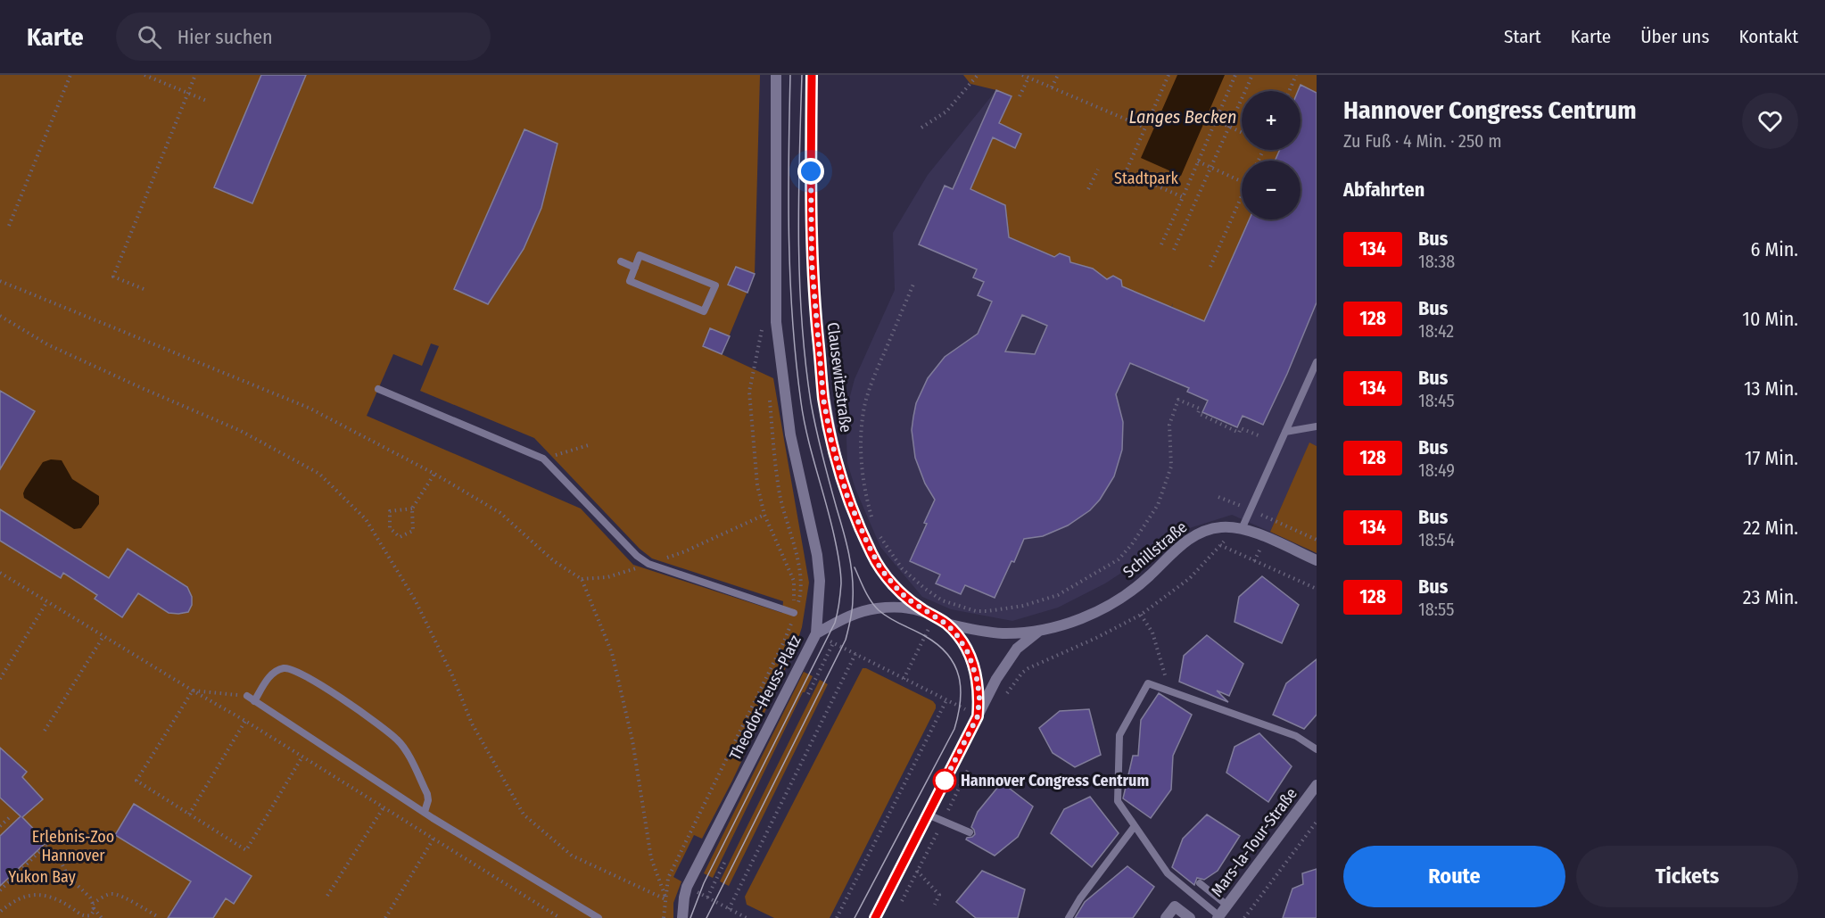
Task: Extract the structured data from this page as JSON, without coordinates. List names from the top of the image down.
{
  "streets": {
    "street": [
      "Clausewitzstraße",
      "Schillstraße",
      "Theodor-Heuss-Platz",
      "Mars-la-Tour-Straße"
    ]
  },
  "crossings": [
    ["Clausewitzstraße", "Theodor-Heuss-Platz"],
    ["Schillstraße", "Theodor-Heuss-Platz"]
  ],
  "water": ["Langes Becken"],
  "parks": ["Stadtpark", "Erlebnis-Zoo Hannover", "Yukon Bay"],
  "places": ["Hannover Congress Centrum"],
  "lines": ["bus line 134"],
  "page": {
    "header": "Karte",
    "search": "Hier suchen",
    "nav": [
      "Start",
      "Karte",
      "Über uns",
      "Kontakt"
    ],
    "heading": [
      ["Hannover Congress Centrum", "Zu Fuß · 4 Min. · 250 m"],
      "Abfahrten"
    ],
    "map_buttons": ["+", "−"],
    "list": [
      {
        "mark": "134",
        "name": "Bus",
        "note": "18:38",
        "value": "6 Min."
      },
      {
        "mark": "128",
        "name": "Bus",
        "note": "18:42",
        "value": "10 Min."
      },
      {
        "mark": "134",
        "name": "Bus",
        "note": "18:45",
        "value": "13 Min."
      },
      {
        "mark": "128",
        "name": "Bus",
        "note": "18:49",
        "value": "17 Min."
      },
      {
        "mark": "134",
        "name": "Bus",
        "note": "18:54",
        "value": "22 Min."
      },
      {
        "mark": "128",
        "name": "Bus",
        "note": "18:55",
        "value": "23 Min."
      }
    ],
    "buttons": ["Route", "Tickets"]
  }
}
